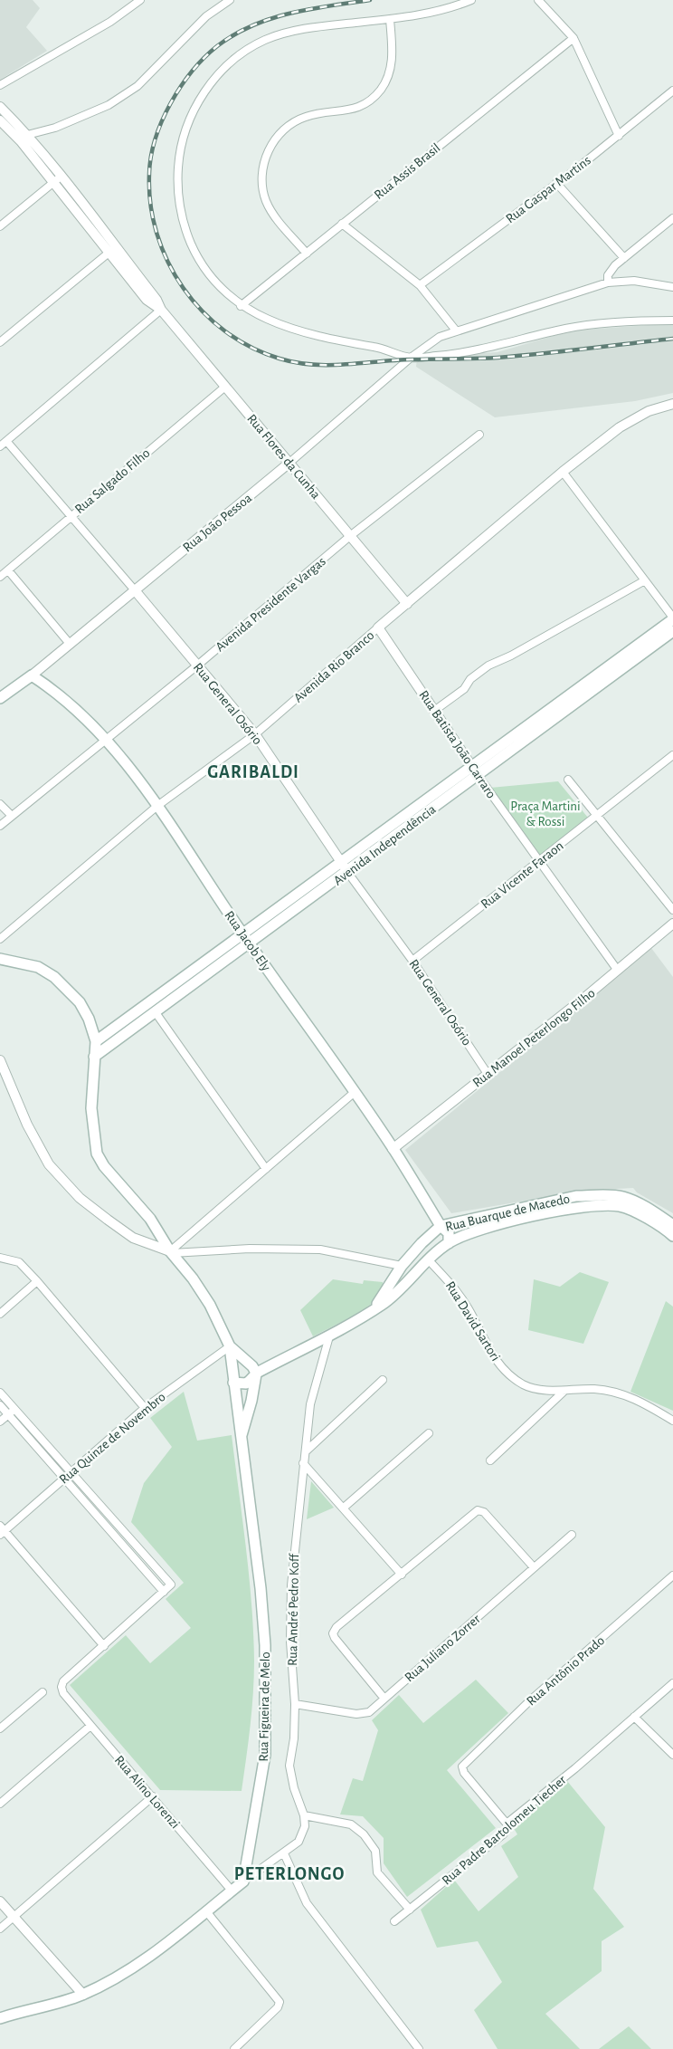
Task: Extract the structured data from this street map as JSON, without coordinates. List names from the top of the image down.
{
  "streets": {
    "main road": [
      "Rua João Pessoa",
      "Avenida Independência",
      "Rua Jacob Ely",
      "Rua Buarque de Macedo",
      "Rua Figueira de Melo"
    ],
    "street": [
      "Rua Assis Brasil",
      "Rua Gaspar Martins",
      "Rua Flores da Cunha",
      "Rua Salgado Filho",
      "Avenida Presidente Vargas",
      "Avenida Rio Branco",
      "Rua General Osório",
      "Rua Batista João Carraro",
      "Rua Vicente Faraon",
      "Rua Manoel Peterlongo Filho",
      "Rua David Sartori",
      "Rua Quinze de Novembro",
      "Rua André Pedro Koff",
      "Rua Juliano Zorrer",
      "Rua Antônio Prado",
      "Rua Alino Lorenzi",
      "Rua Padre Bartolomeu Tiecher"
    ]
  },
  "crossings": [
    ["Rua Flores da Cunha", "Rua Salgado Filho"],
    ["Rua Flores da Cunha", "Rua João Pessoa"],
    ["Rua Flores da Cunha", "Avenida Presidente Vargas"],
    ["Rua Flores da Cunha", "Avenida Rio Branco"],
    ["Rua Salgado Filho", "Rua General Osório"],
    ["Rua João Pessoa", "Rua General Osório"],
    ["Rua João Pessoa", "Rua Jacob Ely"],
    ["Avenida Presidente Vargas", "Rua General Osório"],
    ["Avenida Presidente Vargas", "Rua Jacob Ely"],
    ["Avenida Rio Branco", "Rua General Osório"],
    ["Avenida Rio Branco", "Rua Batista João Carraro"],
    ["Avenida Rio Branco", "Rua Jacob Ely"],
    ["Rua General Osório", "Avenida Independência"],
    ["Rua General Osório", "Rua Vicente Faraon"],
    ["Rua General Osório", "Rua Manoel Peterlongo Filho"],
    ["Rua Batista João Carraro", "Avenida Independência"],
    ["Rua Batista João Carraro", "Rua Vicente Faraon"],
    ["Rua Batista João Carraro", "Rua Manoel Peterlongo Filho"],
    ["Avenida Independência", "Rua Jacob Ely"],
    ["Rua Jacob Ely", "Rua Manoel Peterlongo Filho"],
    ["Rua Jacob Ely", "Rua Buarque de Macedo"],
    ["Rua Buarque de Macedo", "Rua David Sartori"],
    ["Rua Buarque de Macedo", "Rua André Pedro Koff"],
    ["Rua Buarque de Macedo", "Rua Figueira de Melo"],
    ["Rua André Pedro Koff", "Rua Juliano Zorrer"],
    ["Rua André Pedro Koff", "Rua Figueira de Melo"],
    ["Rua Antônio Prado", "Rua Padre Bartolomeu Tiecher"]
  ],
  "districts": ["GARIBALDI", "PETERLONGO"],
  "parks": ["Praça Martini & Rossi"]
}
